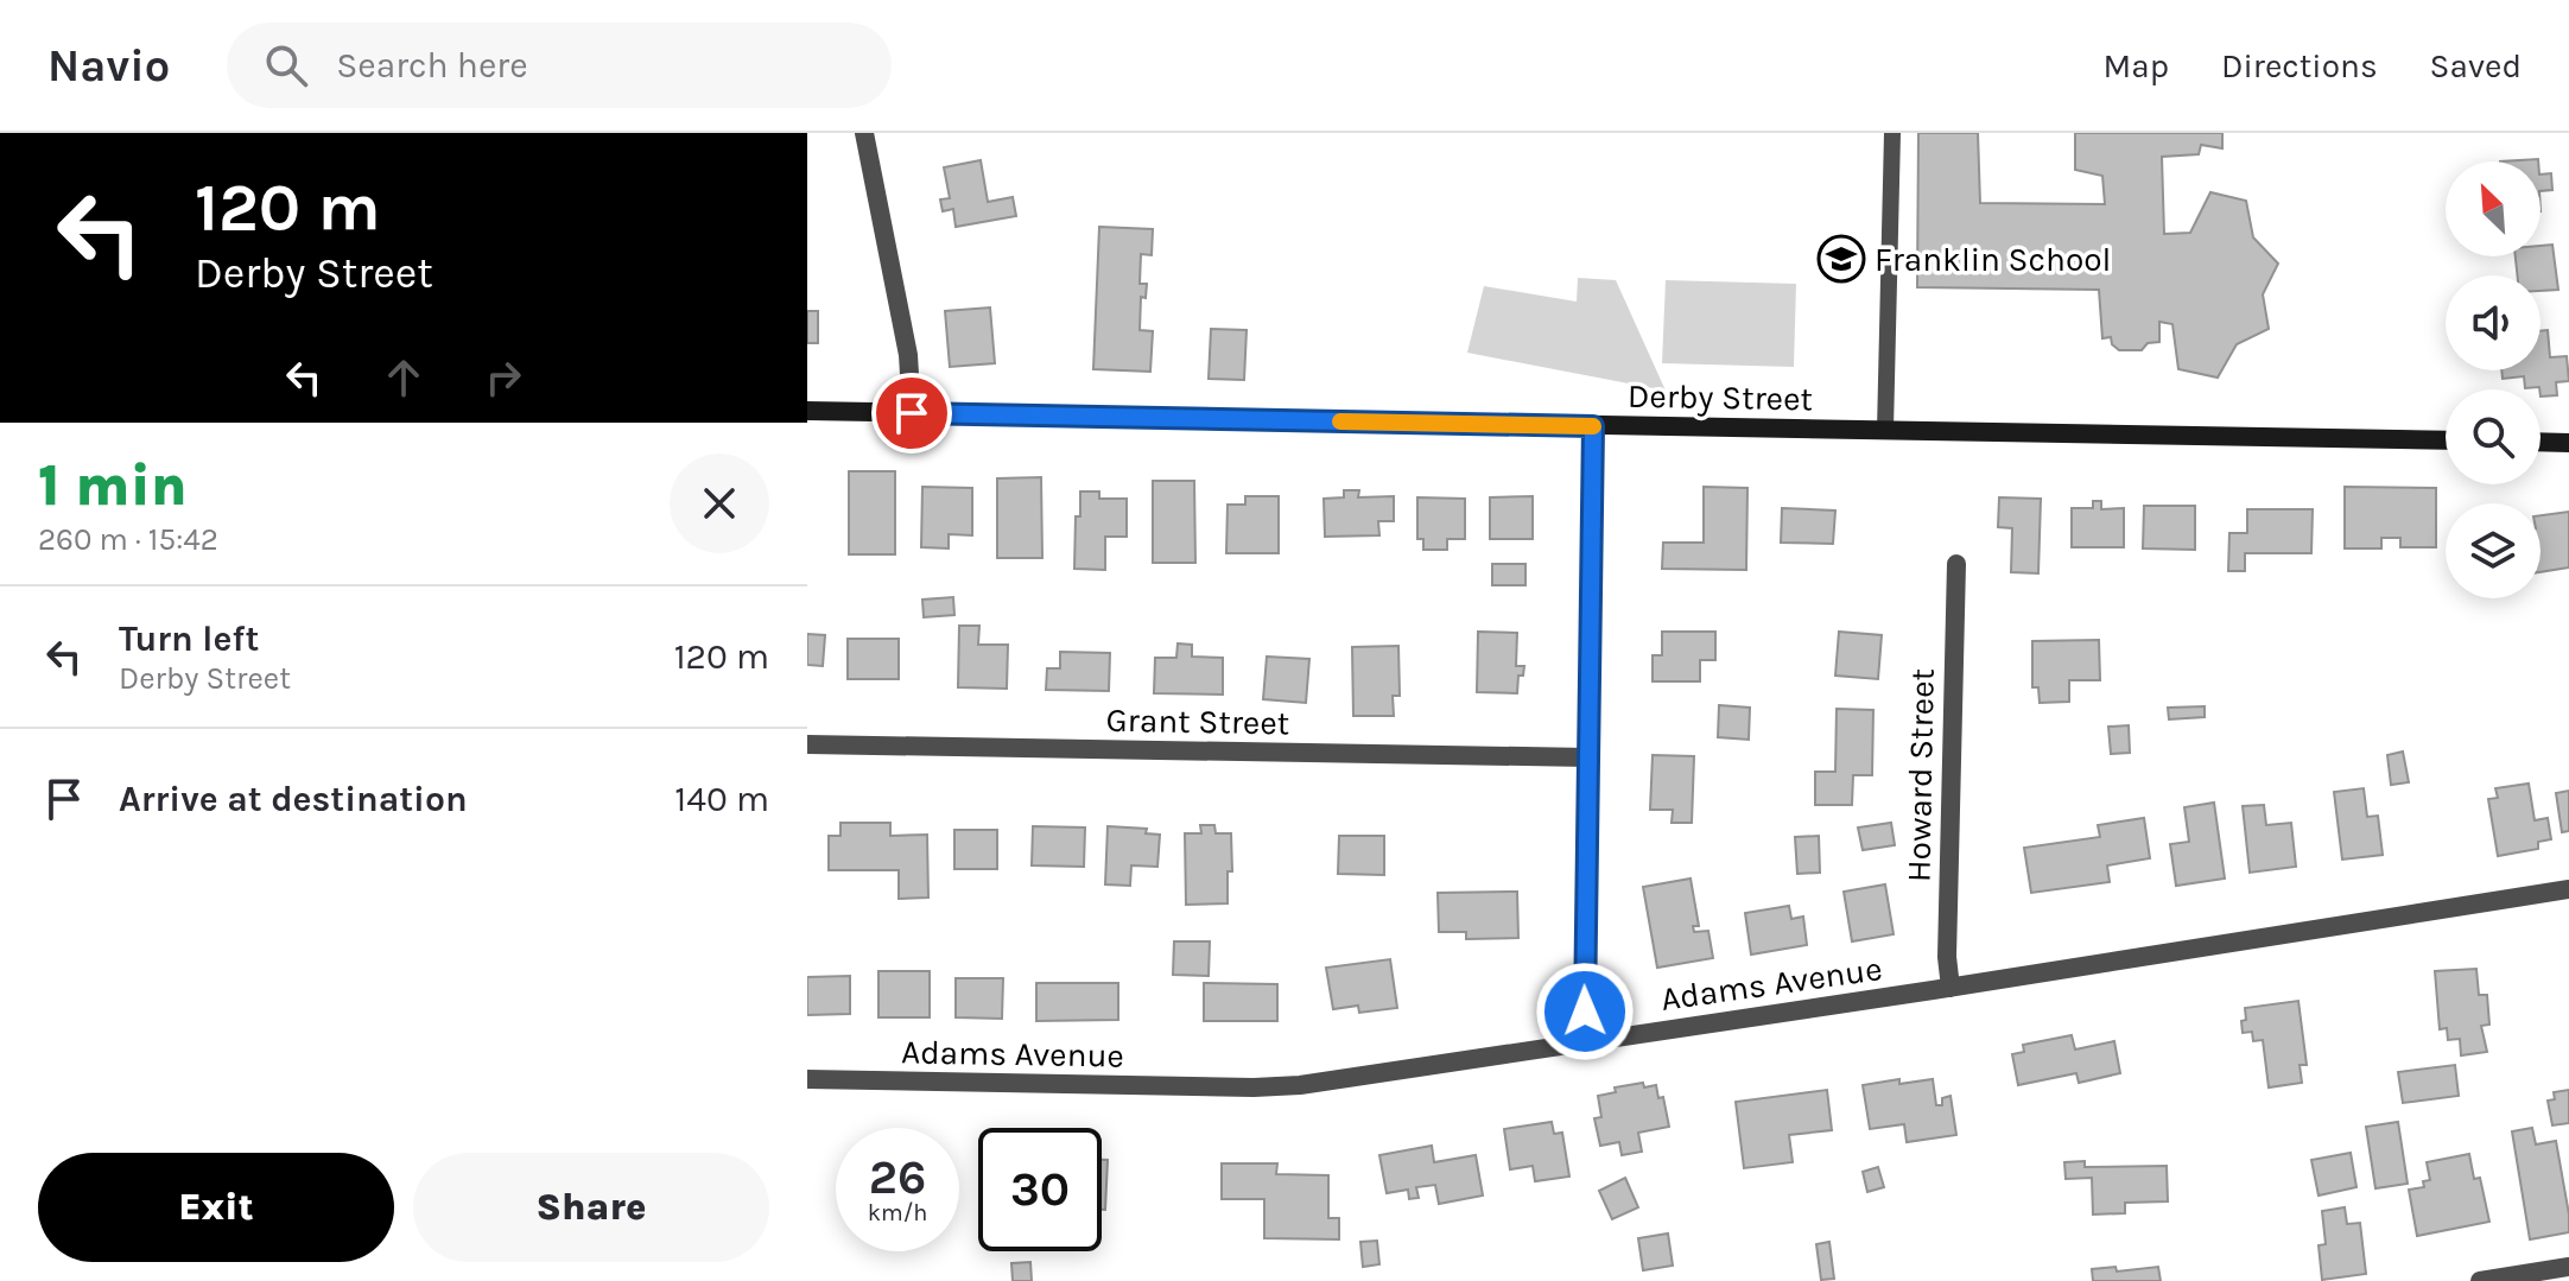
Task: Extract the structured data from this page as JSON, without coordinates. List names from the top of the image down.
{
  "streets": {
    "street": [
      "Derby Street",
      "Grant Street",
      "Howard Street",
      "Adams Avenue"
    ]
  },
  "crossings": [
    ["Howard Street", "Adams Avenue"]
  ],
  "places": {
    "school or university": ["Franklin School"]
  },
  "north": "top left",
  "page": {
    "header": "Navio",
    "search": "Search here",
    "nav": ["Map", "Directions", "Saved"],
    "turn": ["120 m", "Derby Street"],
    "heading": ["1 min", "260 m · 15:42"],
    "list": [
      {
        "name": "Turn left",
        "note": "Derby Street",
        "value": "120 m"
      },
      {
        "name": "Arrive at destination",
        "value": "140 m"
      }
    ],
    "speed": "26 km/h",
    "limit": "30",
    "buttons": ["Exit", "Share"]
  }
}
